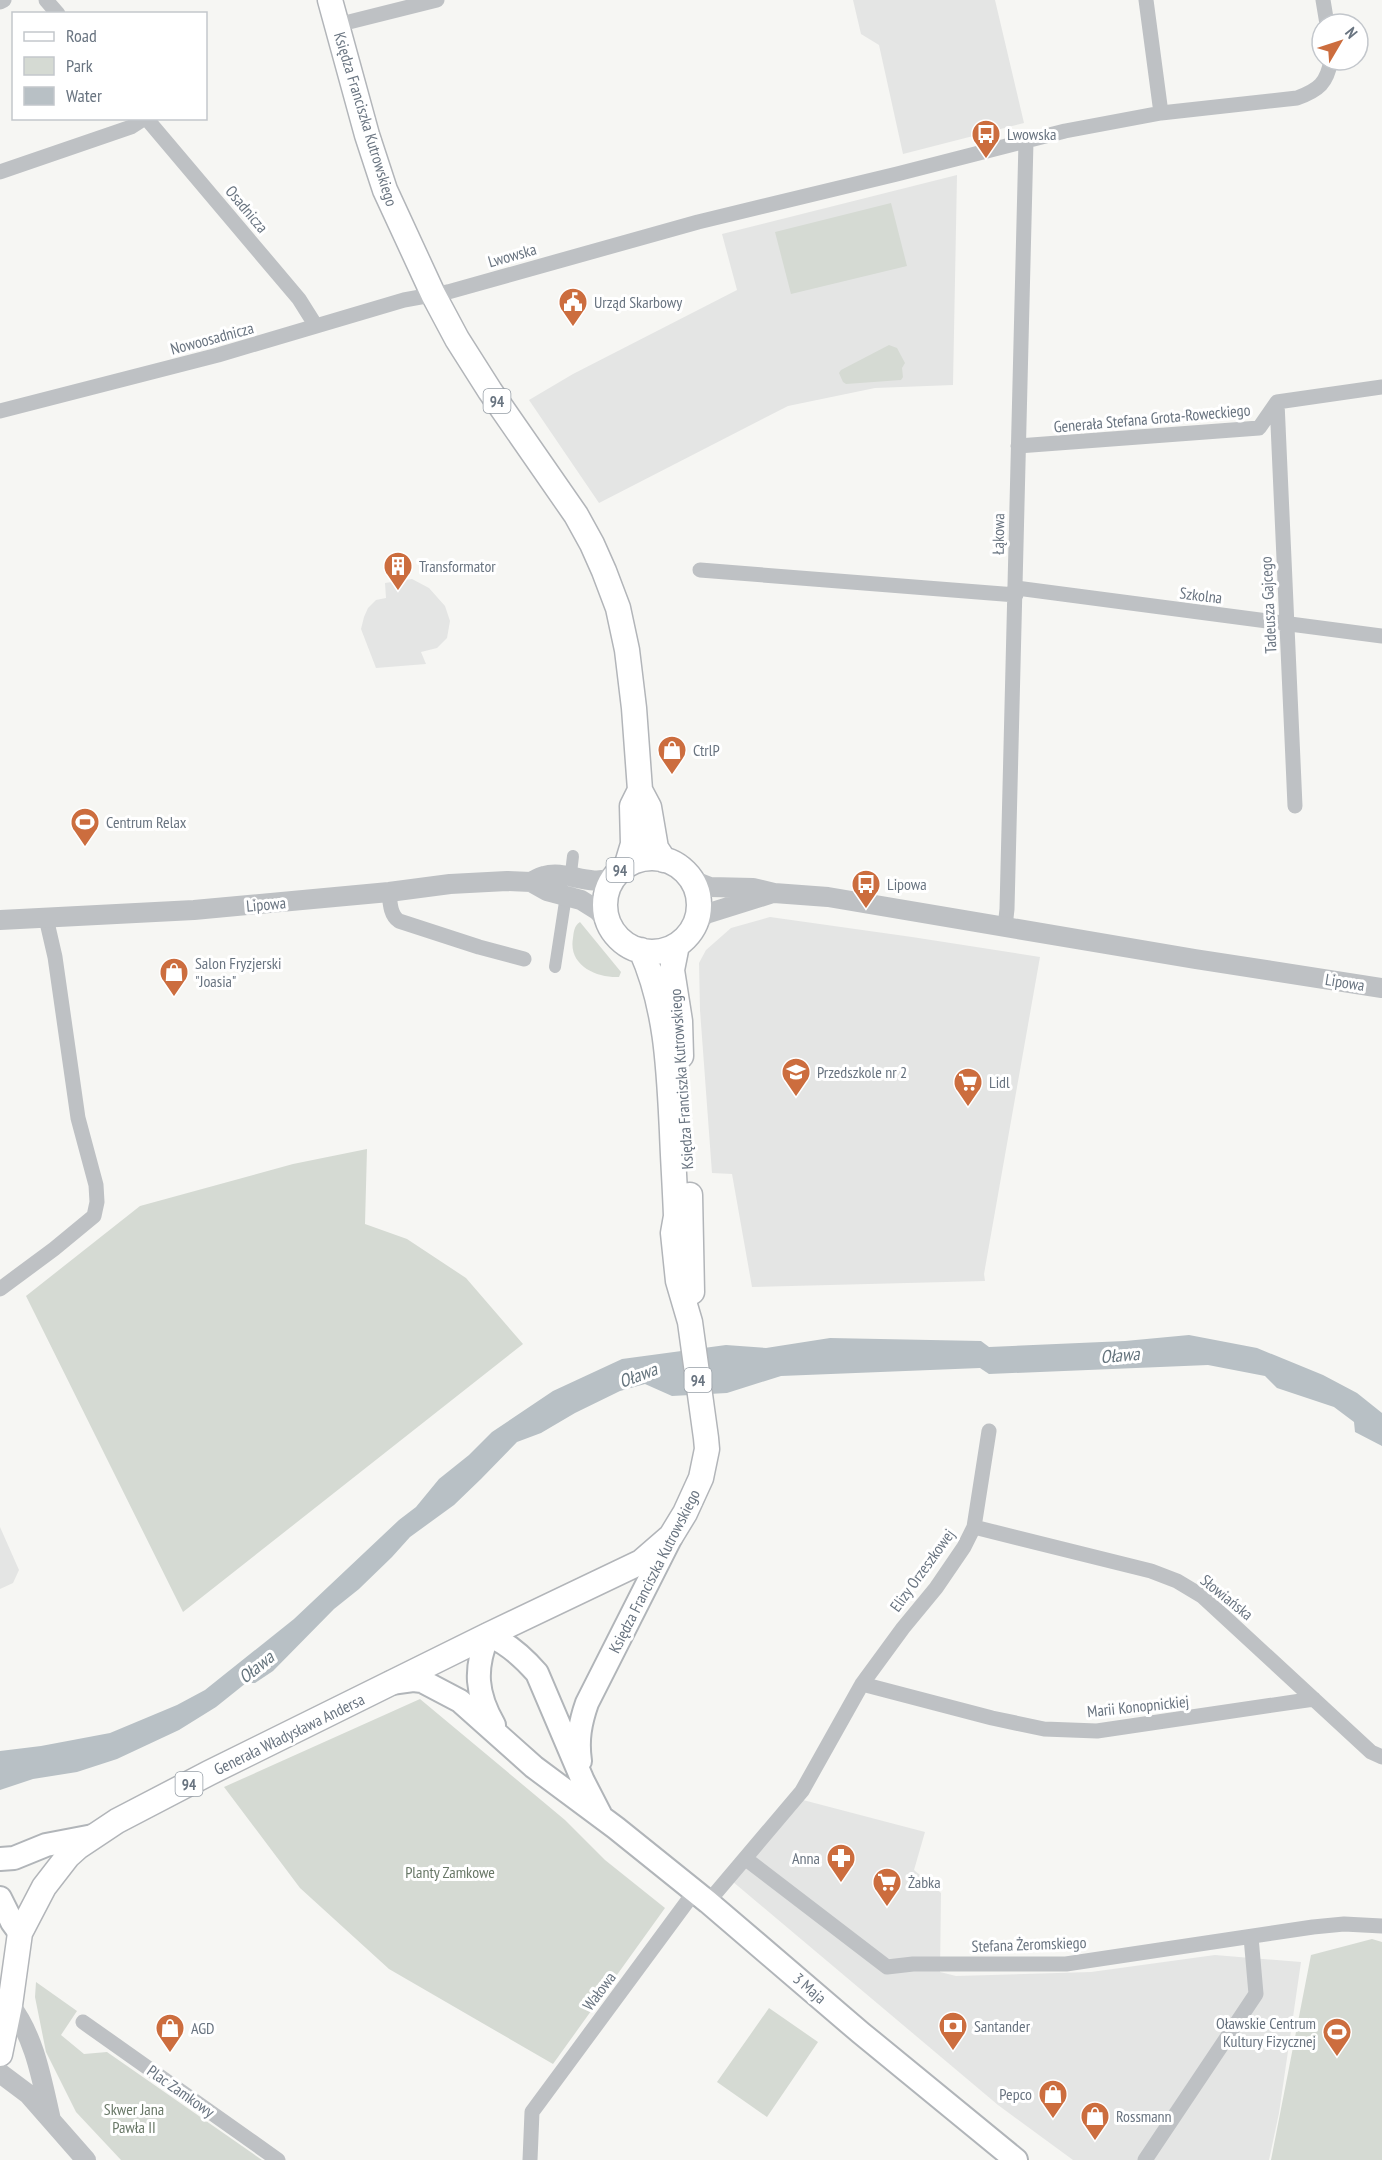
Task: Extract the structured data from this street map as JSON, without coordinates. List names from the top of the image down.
{
  "streets": {
    "main road": [
      "Księdza Franciszka Kutrowskiego",
      "94",
      "Generała Władysława Andersa",
      "3 Maja"
    ],
    "street": [
      "Osadnicza",
      "Lwowska",
      "Nowoosadnicza",
      "Generała Stefana Grota-Roweckiego",
      "Łąkowa",
      "Szkolna",
      "Tadeusza Gajcego",
      "Lipowa",
      "Elizy Orzeszkowej",
      "Słowiańska",
      "Marii Konopnickiej",
      "Stefana Żeromskiego",
      "Wałowa",
      "Plac Zamkowy"
    ]
  },
  "crossings": [
    ["Księdza Franciszka Kutrowskiego", "Lwowska"],
    ["Księdza Franciszka Kutrowskiego", "Nowoosadnicza"],
    ["Księdza Franciszka Kutrowskiego", "94"],
    ["Księdza Franciszka Kutrowskiego", "Lipowa"],
    ["Księdza Franciszka Kutrowskiego", "Generała Władysława Andersa"],
    ["Księdza Franciszka Kutrowskiego", "3 Maja"],
    ["Osadnicza", "Nowoosadnicza"],
    ["Lwowska", "Nowoosadnicza"],
    ["Lwowska", "Łąkowa"],
    ["94", "Lipowa"],
    ["Generała Stefana Grota-Roweckiego", "Łąkowa"],
    ["Generała Stefana Grota-Roweckiego", "Tadeusza Gajcego"],
    ["Łąkowa", "Szkolna"],
    ["Łąkowa", "Lipowa"],
    ["Szkolna", "Tadeusza Gajcego"],
    ["Elizy Orzeszkowej", "Słowiańska"],
    ["Elizy Orzeszkowej", "Marii Konopnickiej"],
    ["Elizy Orzeszkowej", "Stefana Żeromskiego"],
    ["Elizy Orzeszkowej", "Wałowa"],
    ["Słowiańska", "Marii Konopnickiej"],
    ["Generała Władysława Andersa", "3 Maja"],
    ["Stefana Żeromskiego", "Wałowa"],
    ["3 Maja", "Wałowa"]
  ],
  "water": ["Oława"],
  "parks": ["Planty Zamkowe", "Skwer Jana Pawła II"],
  "places": {
    "bus stop": ["Lwowska", "Lipowa"],
    "public building": ["Urząd Skarbowy"],
    "building": ["Transformator"],
    "shop": [
      "CtrlP",
      "Salon Fryzjerski \"Joasia\"",
      "AGD",
      "Pepco",
      "Rossmann"
    ],
    "sports": ["Centrum Relax", "Oławskie Centrum Kultury Fizycznej"],
    "school or university": ["Przedszkole nr 2"],
    "supermarket": ["Lidl", "Żabka"],
    "pharmacy": ["Anna"],
    "bank": ["Santander"]
  },
  "legend": ["Road", "Park", "Water"],
  "north": "top right"
}
